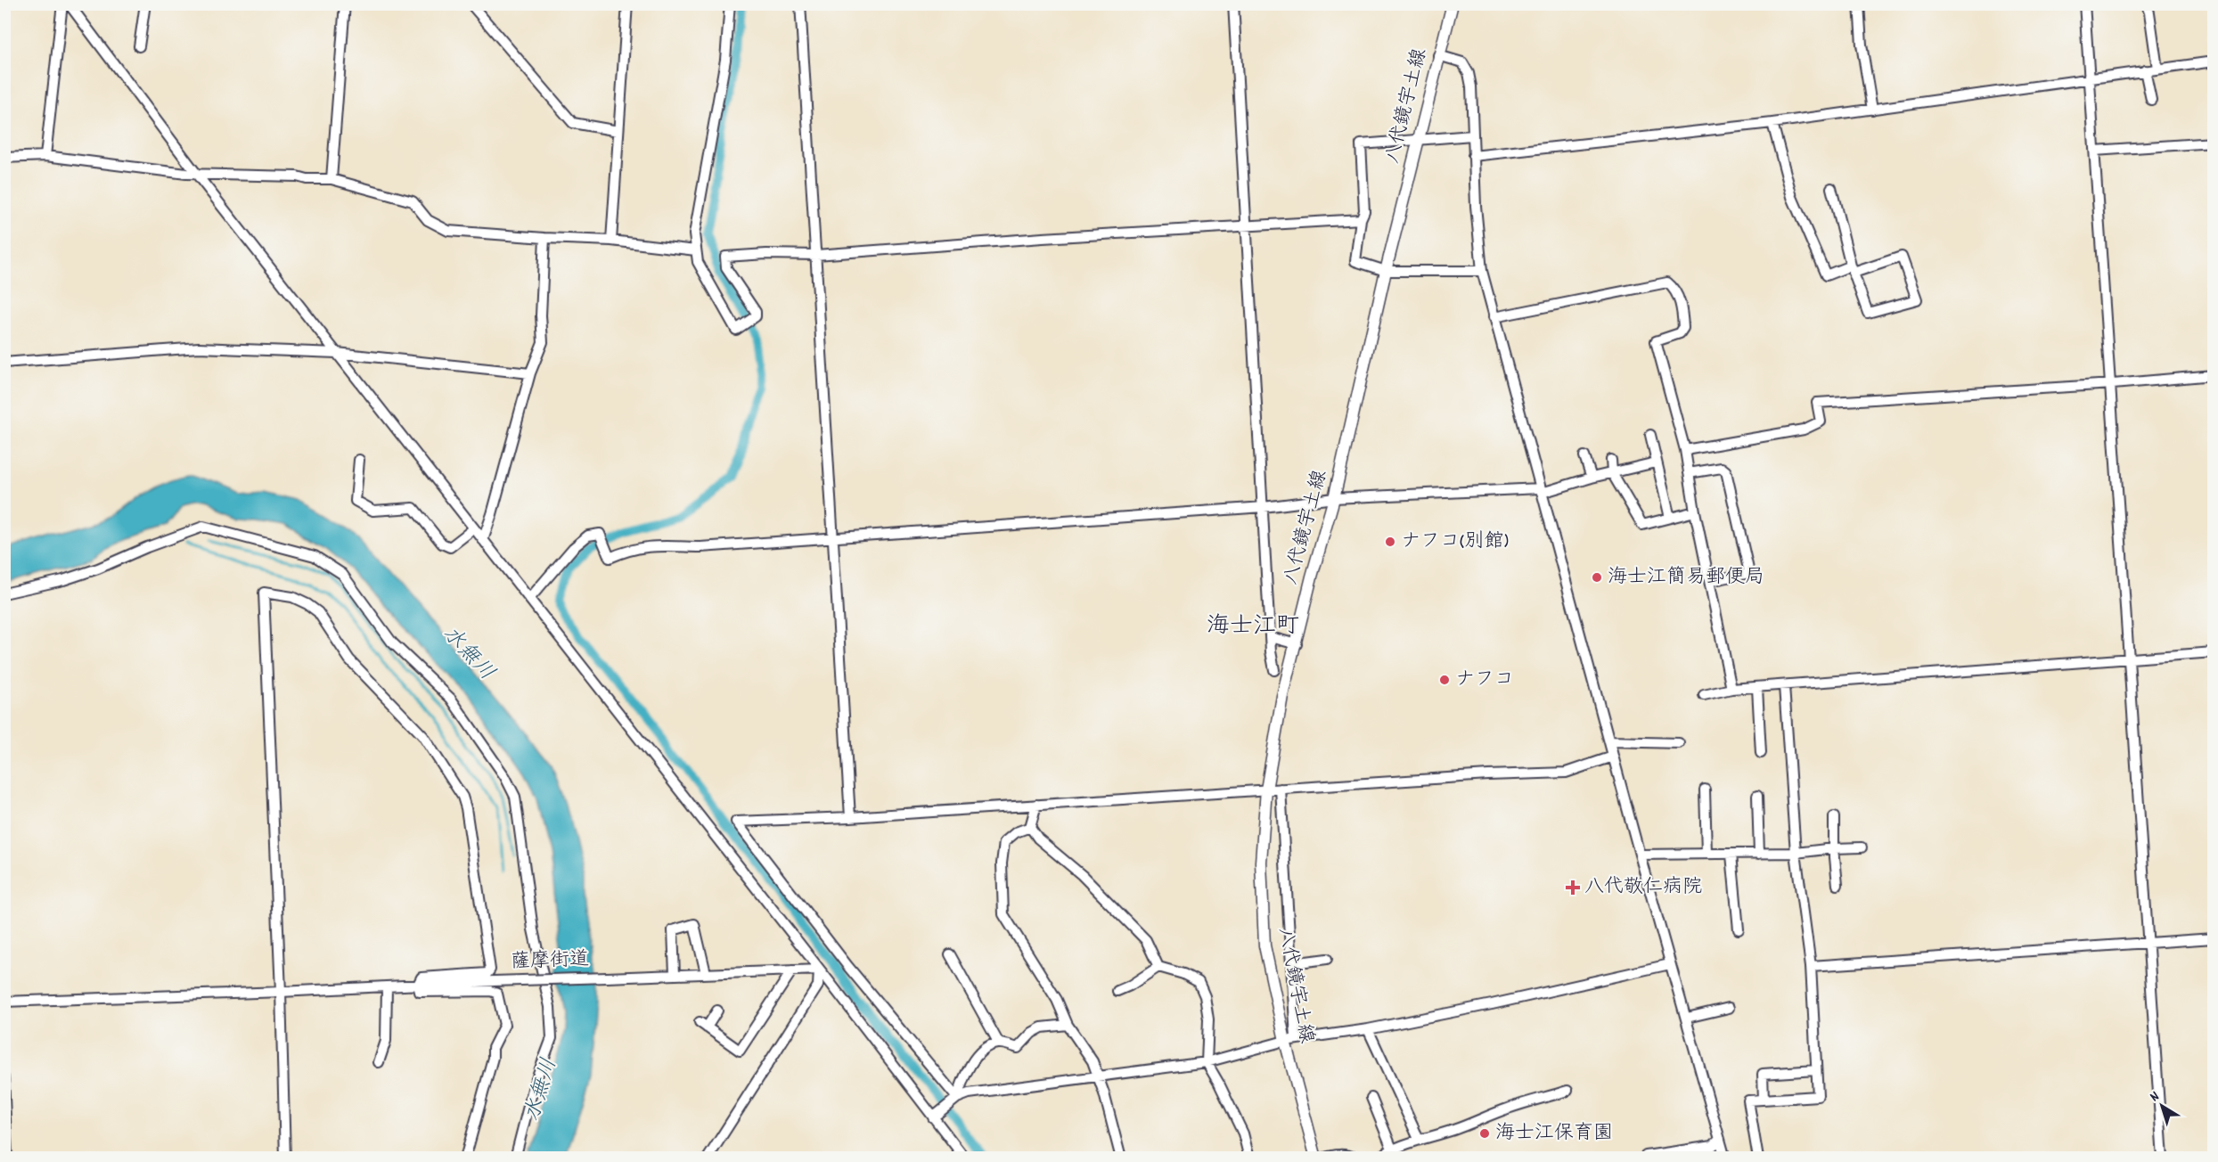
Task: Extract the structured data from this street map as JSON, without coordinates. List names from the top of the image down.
{
  "streets": {
    "main road": ["八代鏡宇土線"],
    "street": ["薩摩街道"]
  },
  "districts": ["海士江町"],
  "water": ["水無川"],
  "places": {
    "other": [
      "ナフコ(別館)",
      "海士江簡易郵便局",
      "ナフコ",
      "海士江保育園"
    ],
    "health": ["八代敬仁病院"]
  },
  "north": "top left"
}
